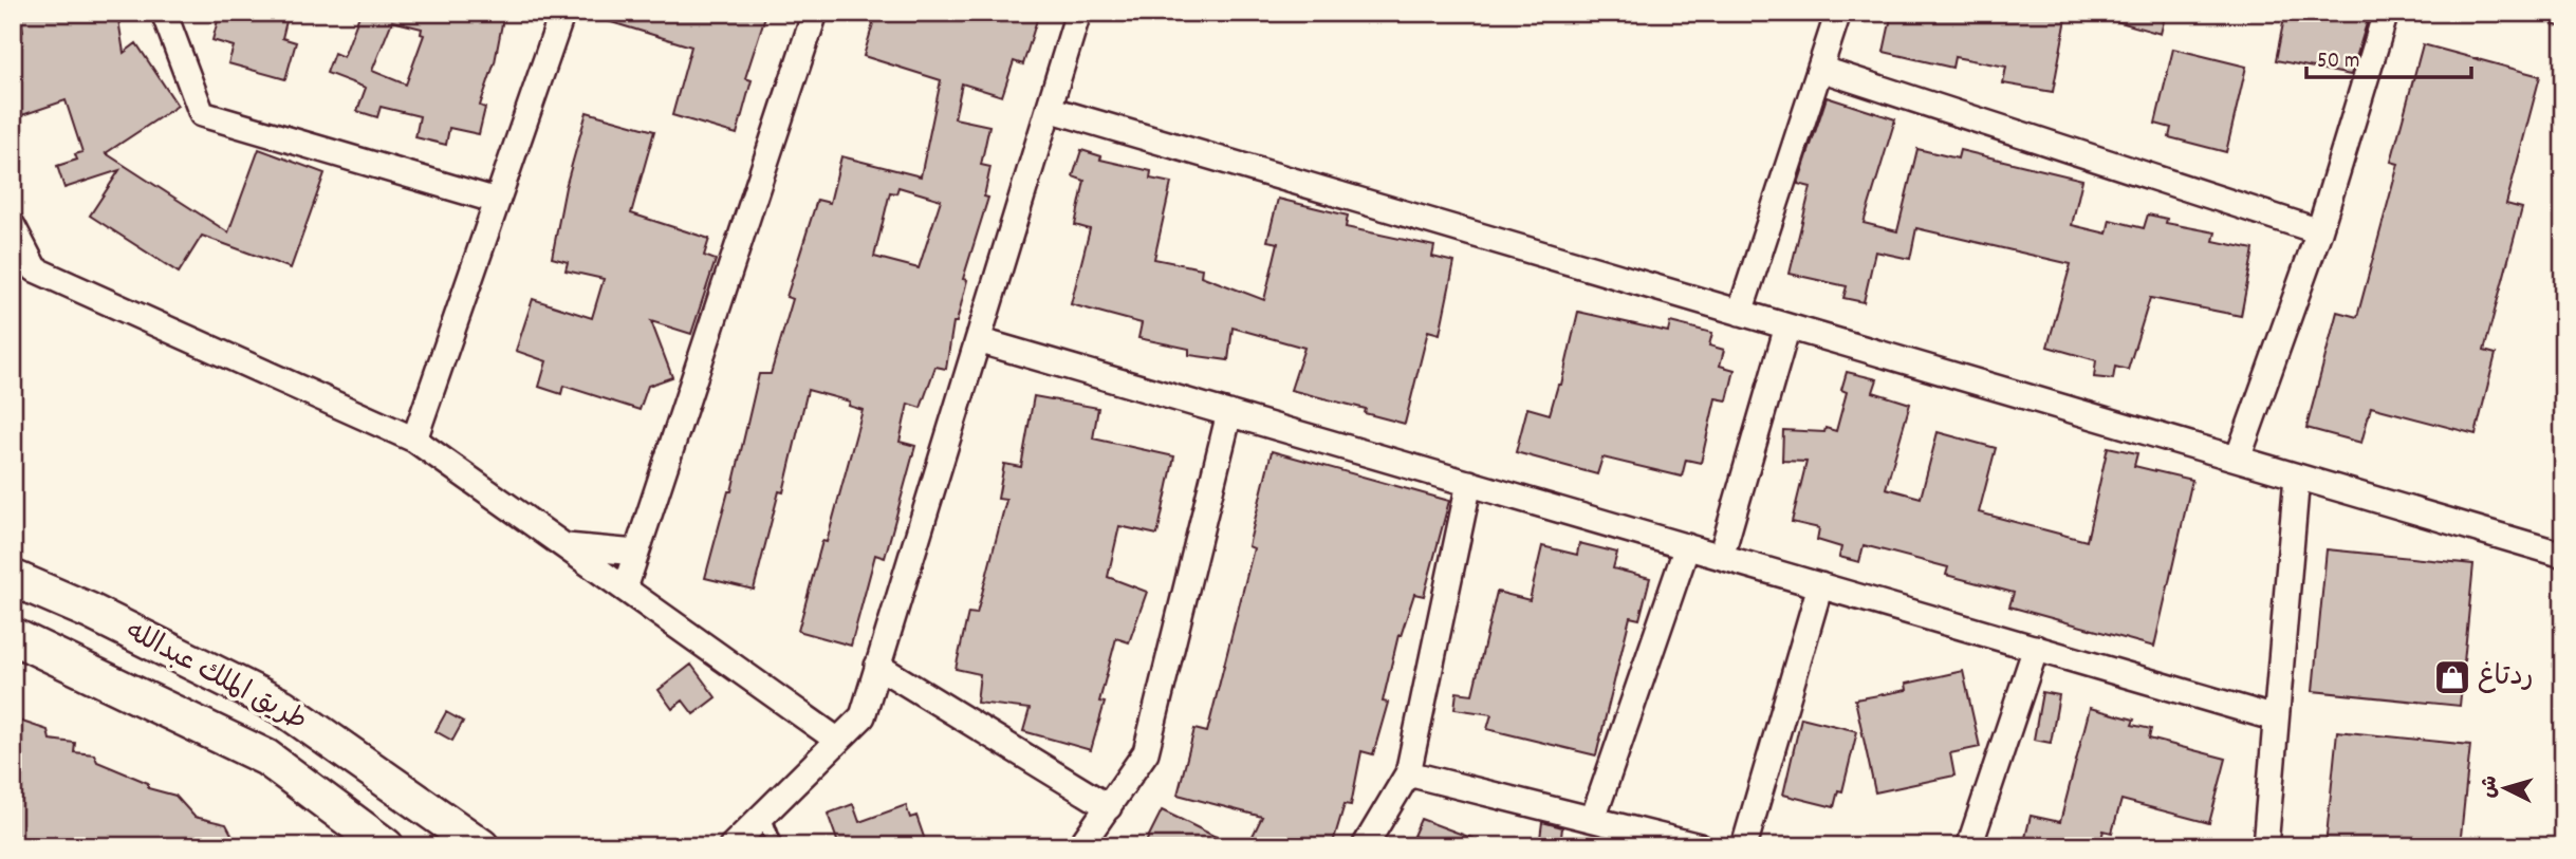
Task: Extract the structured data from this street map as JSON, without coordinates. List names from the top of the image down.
{
  "streets": {
    "street": ["طريق الملك عبدالله"]
  },
  "places": {
    "shop": ["ردتاغ"]
  },
  "scale_bar": "50 m",
  "north": "left"
}
